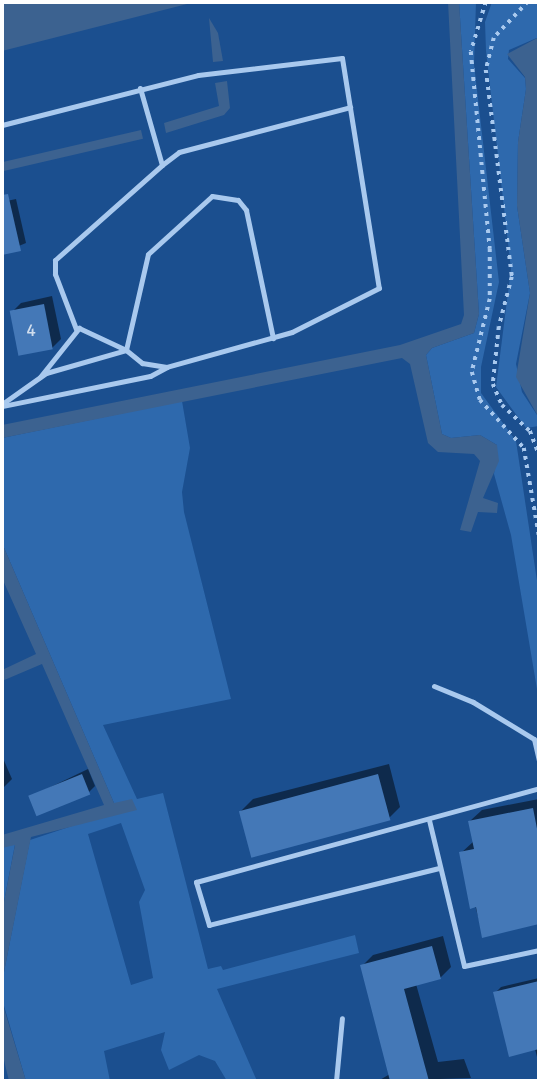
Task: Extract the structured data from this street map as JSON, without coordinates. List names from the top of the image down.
{
  "house_numbers": ["4"]
}
